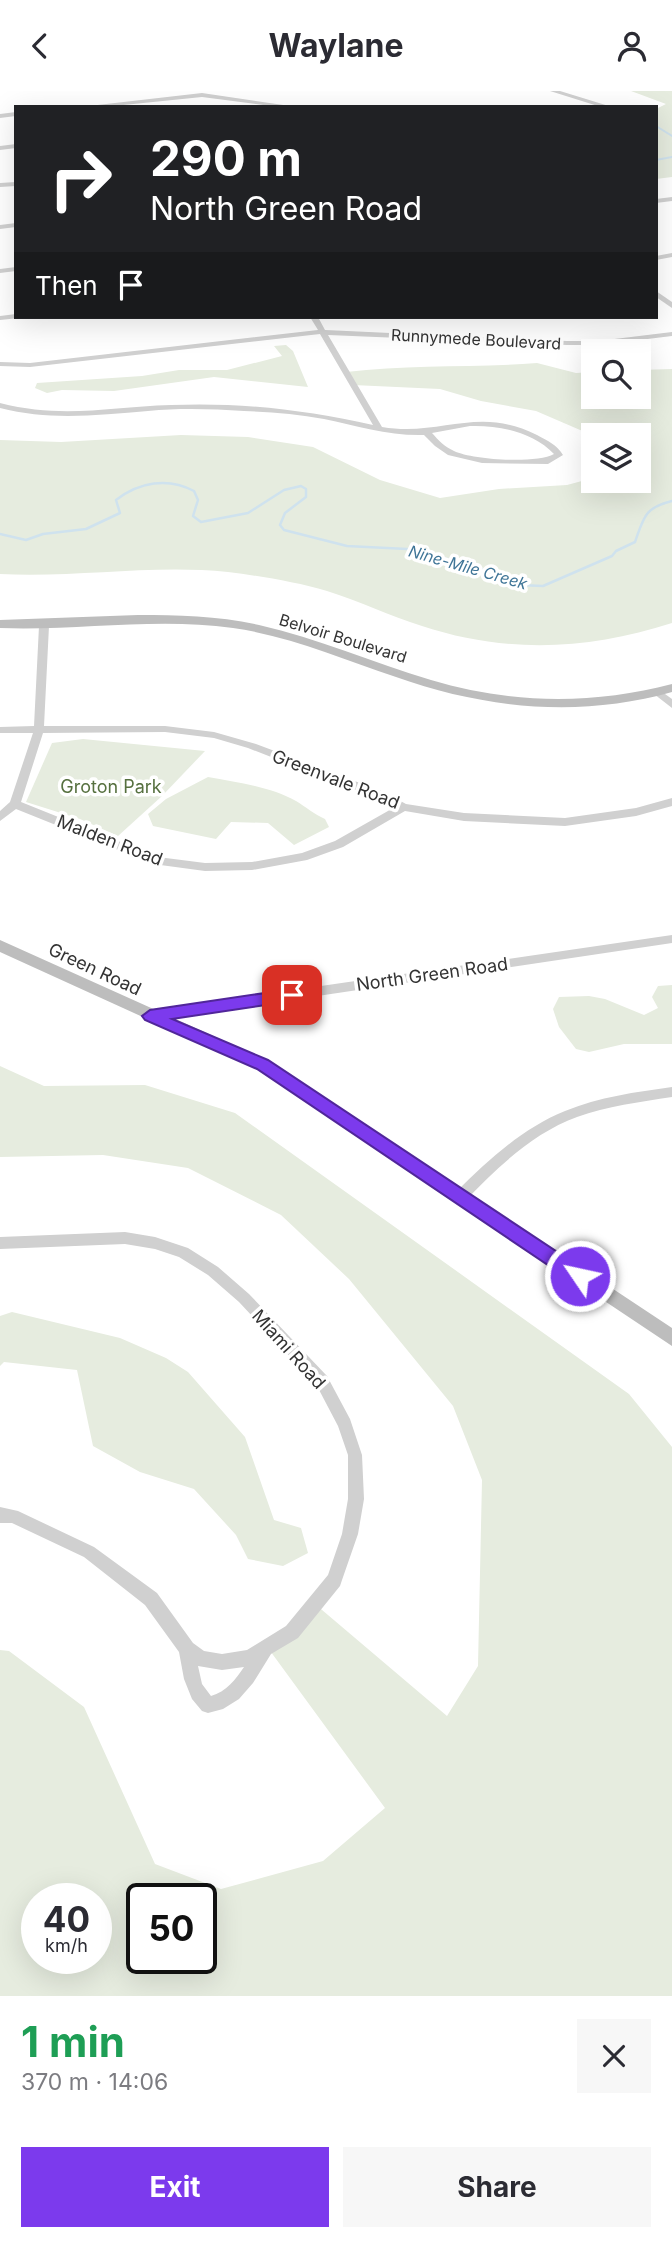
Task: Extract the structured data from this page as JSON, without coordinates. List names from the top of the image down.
{
  "streets": {
    "street": [
      "Runnymede Boulevard",
      "Belvoir Boulevard",
      "Greenvale Road",
      "Malden Road",
      "Green Road",
      "North Green Road",
      "Miami Road"
    ]
  },
  "crossings": [
    ["Greenvale Road", "Malden Road"],
    ["Green Road", "North Green Road"]
  ],
  "water": ["Nine-Mile Creek"],
  "parks": ["Groton Park"],
  "page": {
    "header": "Waylane",
    "turn": ["290 m", "North Green Road"],
    "then": "Then",
    "speed": "40 km/h",
    "limit": "50",
    "heading": ["1 min", "370 m · 14:06"],
    "buttons": ["Exit", "Share"]
  }
}
